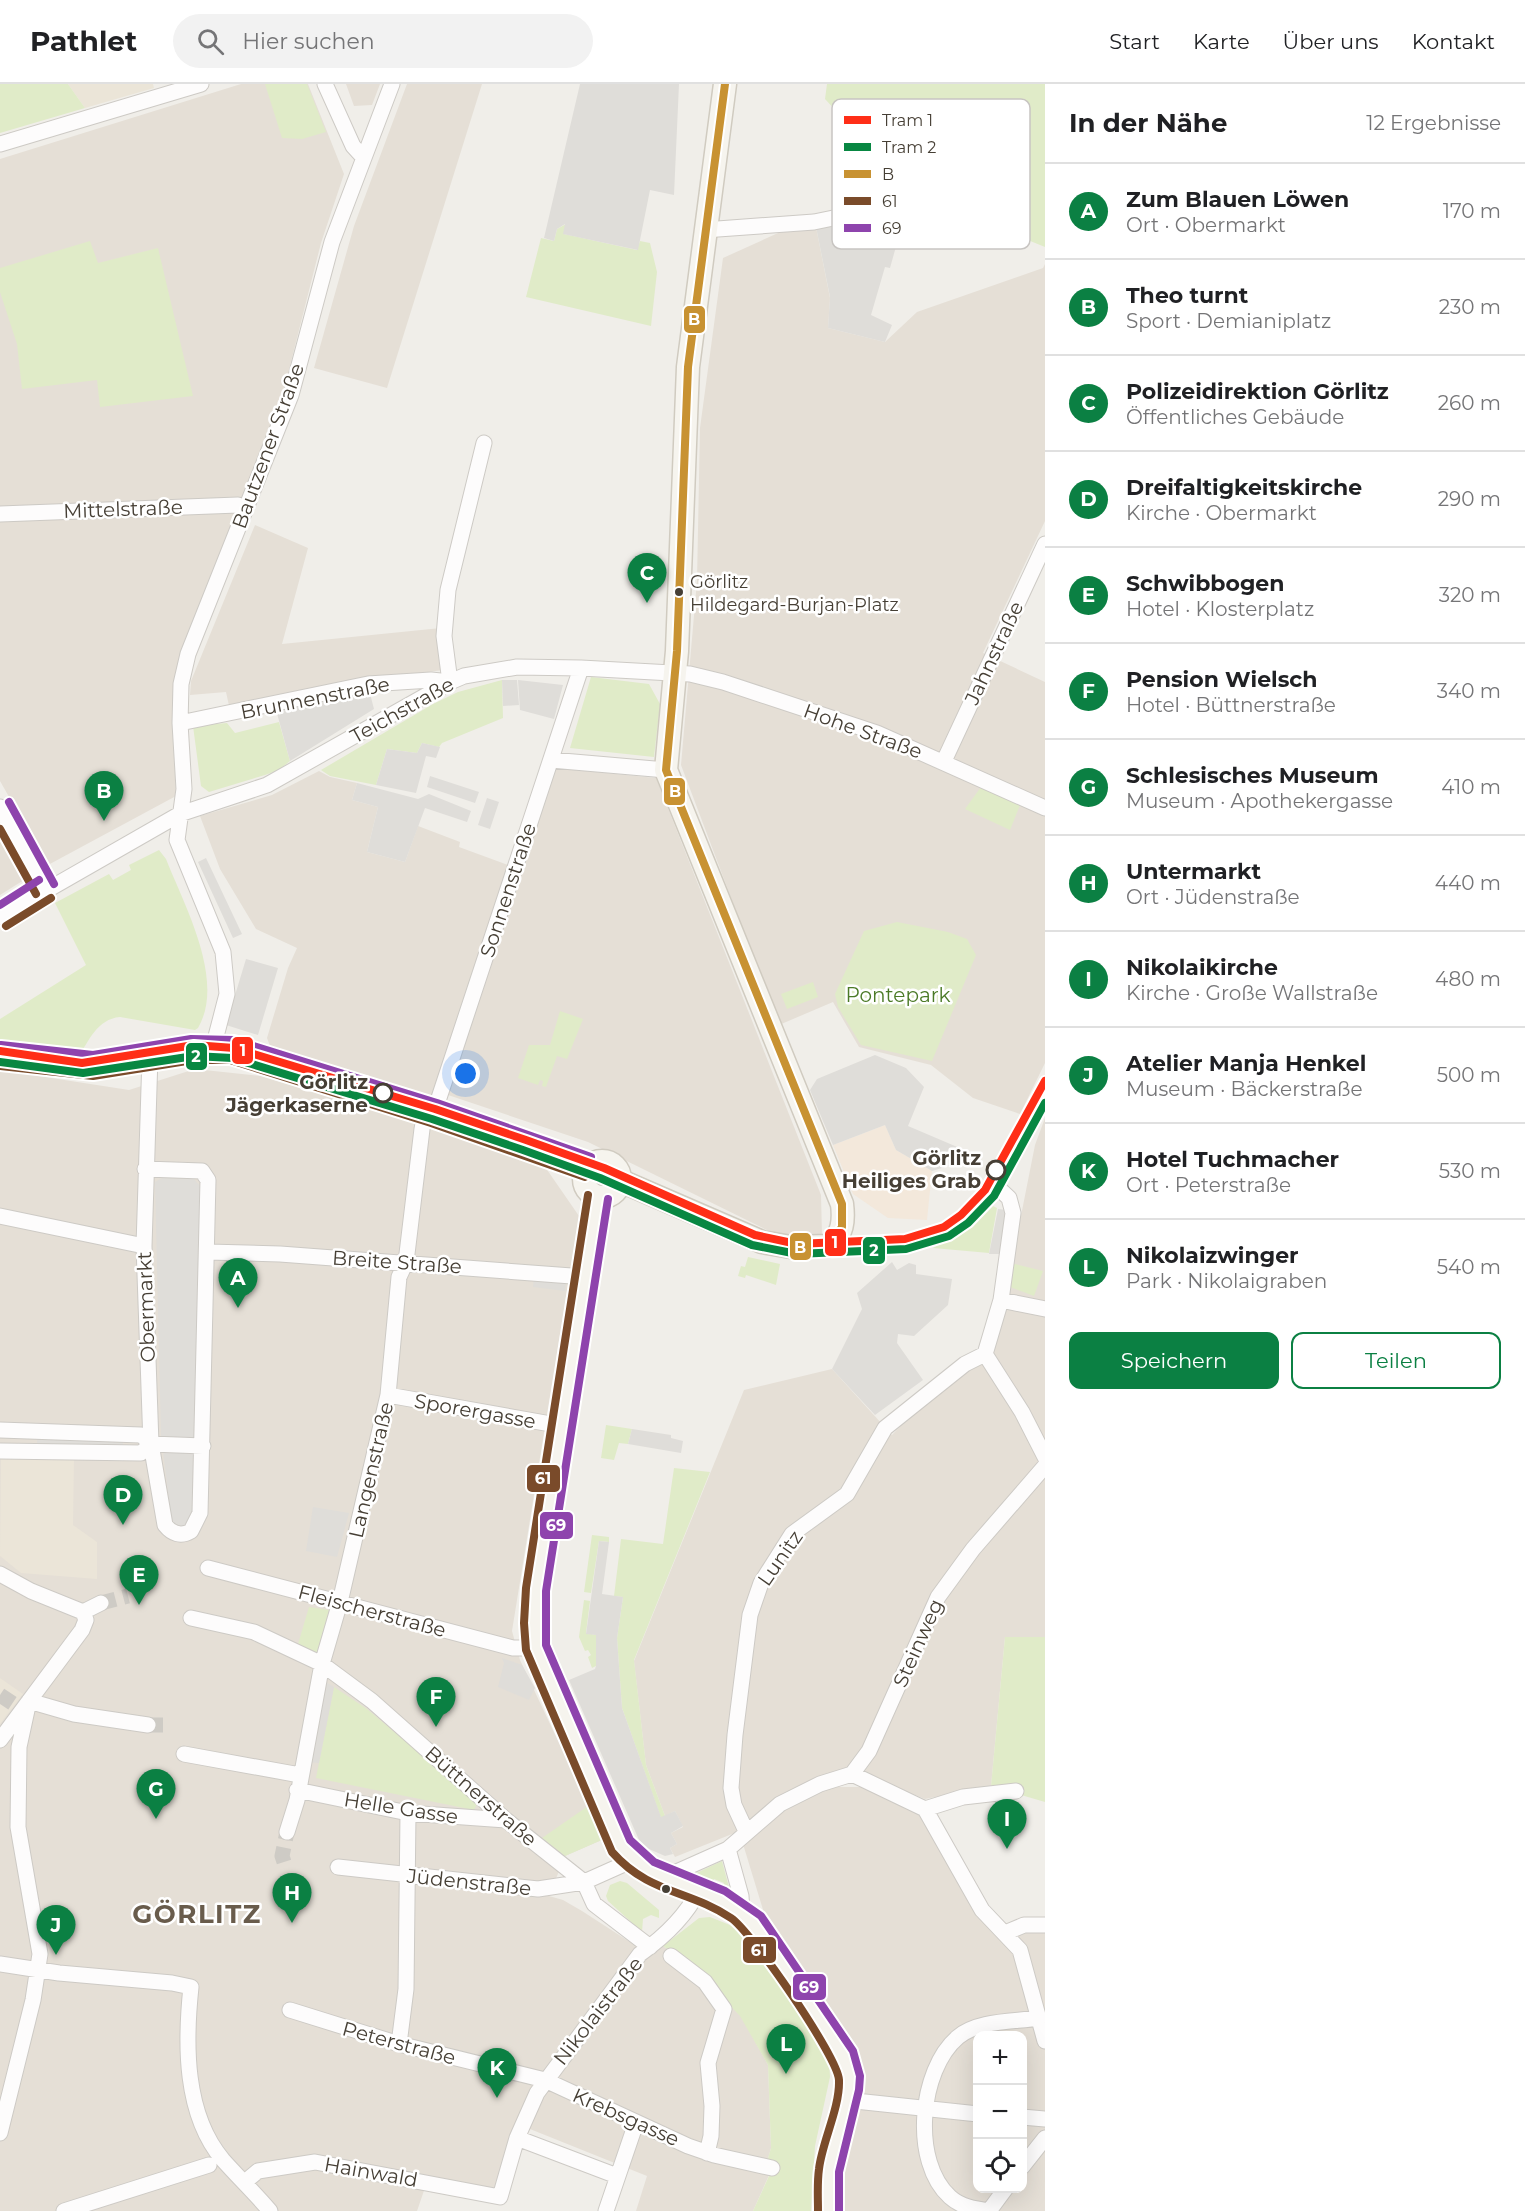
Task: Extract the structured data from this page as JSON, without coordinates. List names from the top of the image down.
{
  "streets": {
    "street": [
      "Bautzener Straße",
      "Mittelstraße",
      "Jahnstraße",
      "Brunnenstraße",
      "Teichstraße",
      "Hohe Straße",
      "Sonnenstraße",
      "Breite Straße",
      "Obermarkt",
      "Sporergasse",
      "Langenstraße",
      "Lunitz",
      "Fleischerstraße",
      "Steinweg",
      "Büttnerstraße",
      "Helle Gasse",
      "Jüdenstraße",
      "Nikolaistraße",
      "Peterstraße",
      "Krebsgasse",
      "Hainwald"
    ]
  },
  "crossings": [
    ["Bautzener Straße", "Mittelstraße"],
    ["Bautzener Straße", "Brunnenstraße"],
    ["Bautzener Straße", "Teichstraße"],
    ["Jahnstraße", "Hohe Straße"],
    ["Brunnenstraße", "Teichstraße"],
    ["Teichstraße", "Hohe Straße"],
    ["Teichstraße", "Sonnenstraße"],
    ["Sonnenstraße", "Langenstraße"],
    ["Breite Straße", "Obermarkt"],
    ["Breite Straße", "Langenstraße"],
    ["Sporergasse", "Langenstraße"],
    ["Langenstraße", "Fleischerstraße"],
    ["Langenstraße", "Büttnerstraße"],
    ["Langenstraße", "Helle Gasse"],
    ["Büttnerstraße", "Helle Gasse"],
    ["Büttnerstraße", "Jüdenstraße"],
    ["Nikolaistraße", "Peterstraße"],
    ["Nikolaistraße", "Krebsgasse"],
    ["Nikolaistraße", "Hainwald"],
    ["Peterstraße", "Krebsgasse"]
  ],
  "districts": ["GÖRLITZ"],
  "parks": ["Pontepark"],
  "places": ["Görlitz Hildegard-Burjan-Platz", "Görlitz Jägerkaserne", "Görlitz Heiliges Grab"],
  "lines": [
    "transit line B",
    "transit line 69",
    "transit line 61",
    "tram line 1",
    "tram line 2"
  ],
  "legend": [
    "Tram 1",
    "Tram 2",
    "B",
    "61",
    "69"
  ],
  "page": {
    "header": "Pathlet",
    "search": "Hier suchen",
    "nav": [
      "Start",
      "Karte",
      "Über uns",
      "Kontakt"
    ],
    "heading": ["In der Nähe", "12 Ergebnisse"],
    "list": [
      {
        "mark": "A",
        "name": "Zum Blauen Löwen",
        "note": "Ort · Obermarkt",
        "value": "170 m"
      },
      {
        "mark": "B",
        "name": "Theo turnt",
        "note": "Sport · Demianiplatz",
        "value": "230 m"
      },
      {
        "mark": "C",
        "name": "Polizeidirektion Görlitz",
        "note": "Öffentliches Gebäude",
        "value": "260 m"
      },
      {
        "mark": "D",
        "name": "Dreifaltigkeitskirche",
        "note": "Kirche · Obermarkt",
        "value": "290 m"
      },
      {
        "mark": "E",
        "name": "Schwibbogen",
        "note": "Hotel · Klosterplatz",
        "value": "320 m"
      },
      {
        "mark": "F",
        "name": "Pension Wielsch",
        "note": "Hotel · Büttnerstraße",
        "value": "340 m"
      },
      {
        "mark": "G",
        "name": "Schlesisches Museum",
        "note": "Museum · Apothekergasse",
        "value": "410 m"
      },
      {
        "mark": "H",
        "name": "Untermarkt",
        "note": "Ort · Jüdenstraße",
        "value": "440 m"
      },
      {
        "mark": "I",
        "name": "Nikolaikirche",
        "note": "Kirche · Große Wallstraße",
        "value": "480 m"
      },
      {
        "mark": "J",
        "name": "Atelier Manja Henkel",
        "note": "Museum · Bäckerstraße",
        "value": "500 m"
      },
      {
        "mark": "K",
        "name": "Hotel Tuchmacher",
        "note": "Ort · Peterstraße",
        "value": "530 m"
      },
      {
        "mark": "L",
        "name": "Nikolaizwinger",
        "note": "Park · Nikolaigraben",
        "value": "540 m"
      }
    ],
    "pins": [
      "C",
      "B",
      "A",
      "D",
      "E",
      "F",
      "G",
      "I",
      "H",
      "J",
      "L",
      "K"
    ],
    "buttons": ["Speichern", "Teilen"],
    "map_buttons": ["+", "−"]
  }
}
